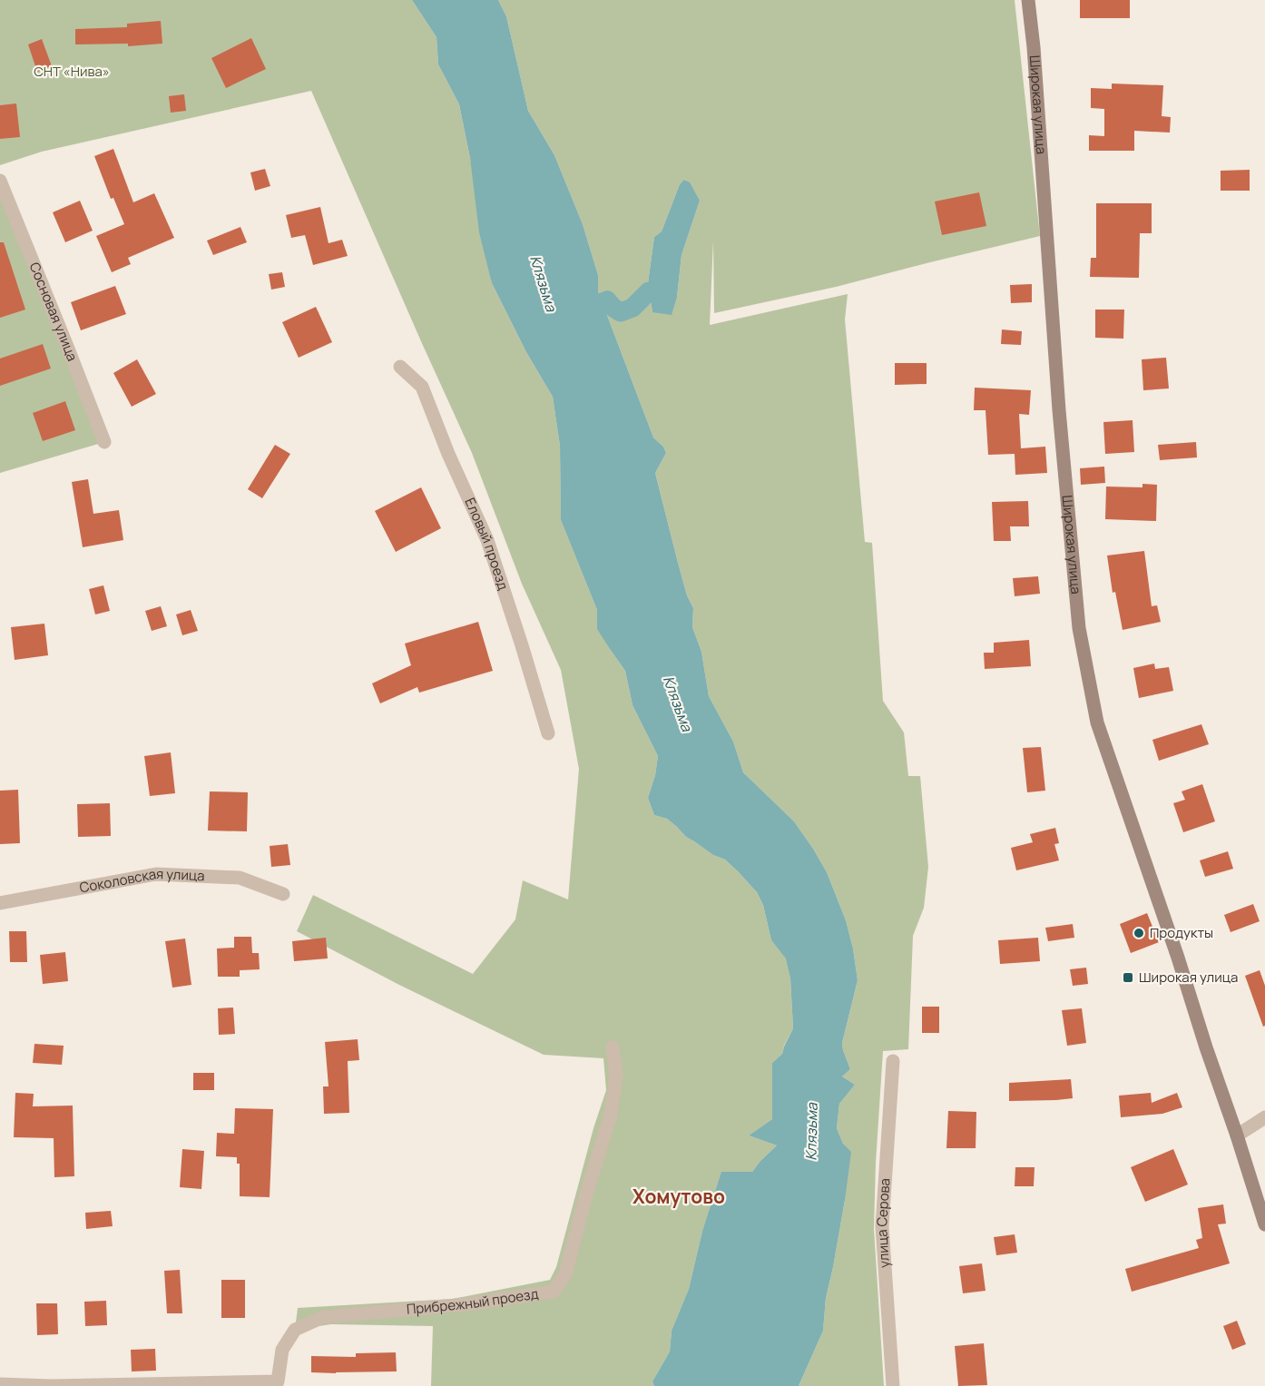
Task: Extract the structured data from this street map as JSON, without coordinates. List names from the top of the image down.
{
  "streets": {
    "street": [
      "Широкая улица",
      "Сосновая улица",
      "Еловый проезд",
      "Соколовская улица",
      "улица Серова",
      "Прибрежный проезд"
    ]
  },
  "districts": ["Хомутово"],
  "water": ["Клязьма"],
  "parks": ["СНТ «Нива»"],
  "places": {
    "other": ["Продукты"],
    "transit": ["Широкая улица"]
  }
}
